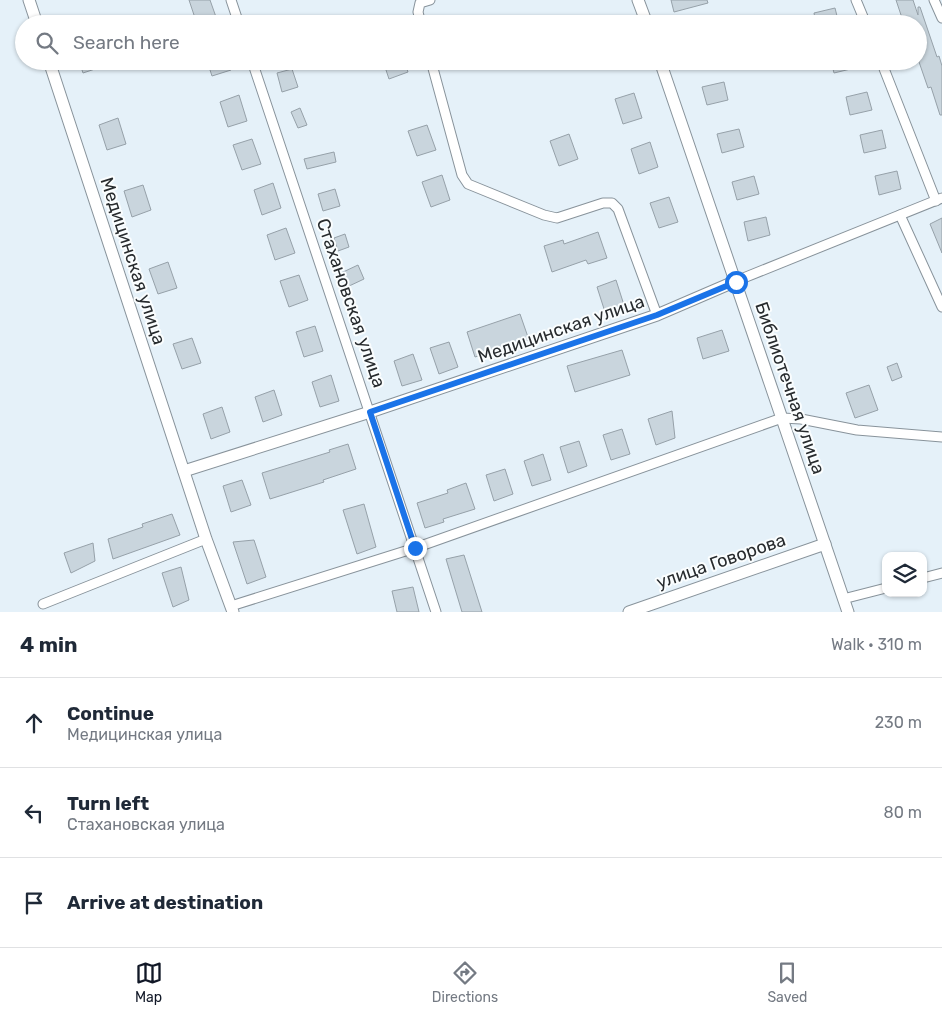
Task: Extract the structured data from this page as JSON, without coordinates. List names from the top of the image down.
{
  "streets": {
    "street": [
      "Медицинская улица",
      "Стахановская улица",
      "Библиотечная улица",
      "улица Говорова"
    ]
  },
  "crossings": [
    ["Медицинская улица", "Стахановская улица"],
    ["Медицинская улица", "Библиотечная улица"],
    ["Библиотечная улица", "улица Говорова"]
  ],
  "page": {
    "search": "Search here",
    "heading": ["4 min", "Walk · 310 m"],
    "list": [
      ["Continue", "Медицинская улица", "230 m"],
      ["Turn left", "Стахановская улица", "80 m"],
      "Arrive at destination"
    ],
    "nav": ["Map", "Directions", "Saved"]
  }
}
